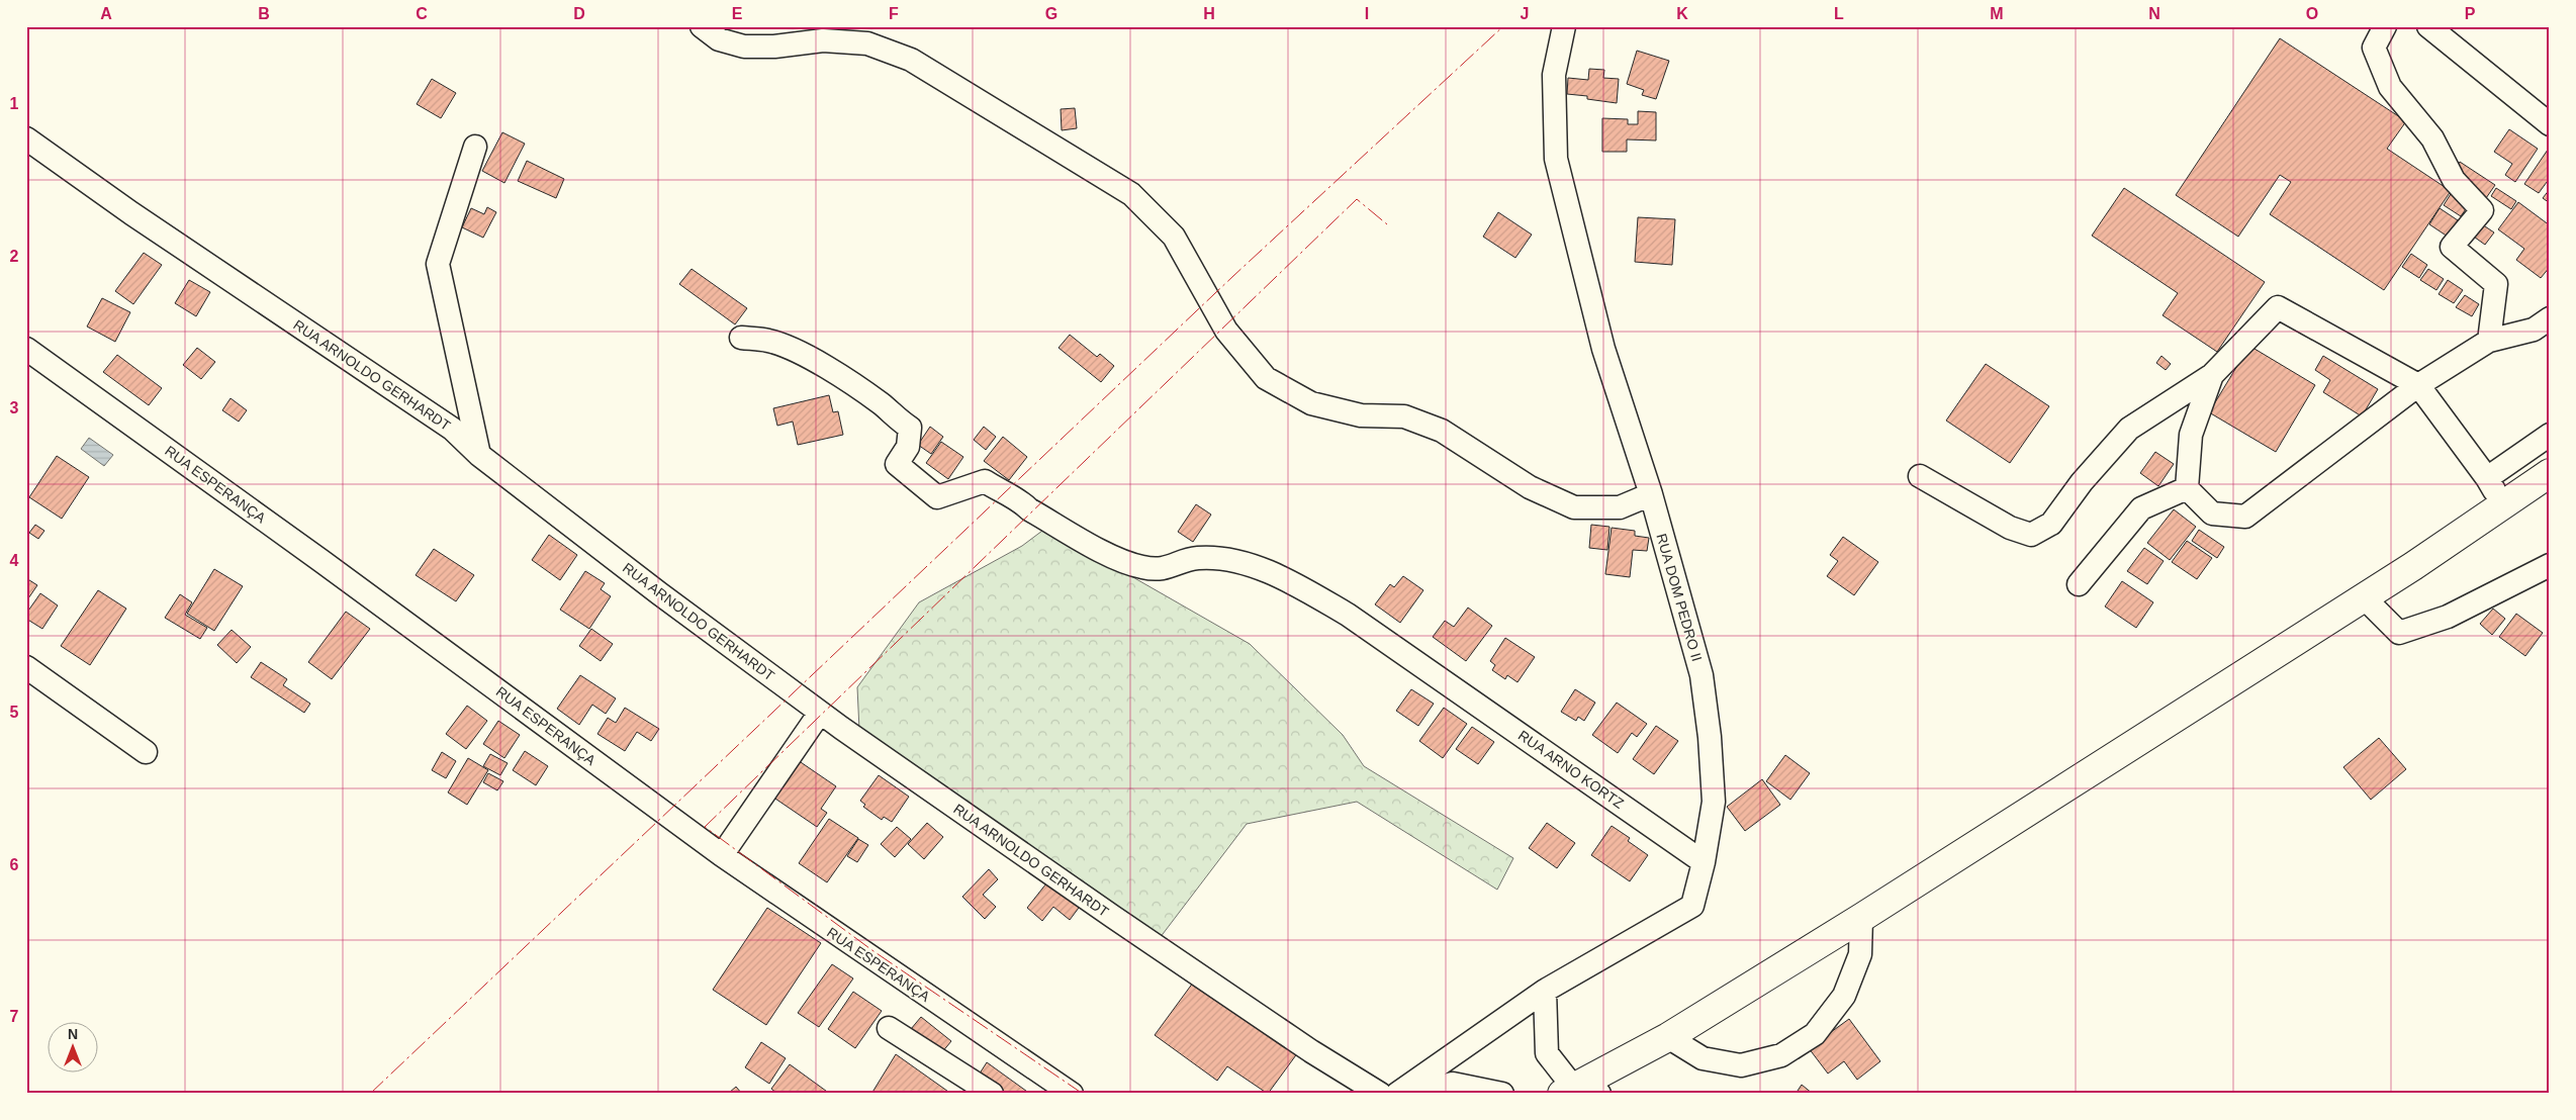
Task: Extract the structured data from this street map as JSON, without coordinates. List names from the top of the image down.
{
  "streets": {
    "street": [
      "RUA ARNOLDO GERHARDT",
      "RUA ESPERANÇA",
      "RUA DOM PEDRO II",
      "RUA ARNO KORTZ"
    ]
  },
  "crossings": [
    ["RUA DOM PEDRO II", "RUA ARNO KORTZ"]
  ],
  "north": "top",
  "grid": {
    "columns": [
      "A",
      "B",
      "C",
      "D",
      "E",
      "F",
      "G",
      "H",
      "I",
      "J",
      "K",
      "L",
      "M",
      "N",
      "O",
      "P"
    ],
    "rows": [
      "1",
      "2",
      "3",
      "4",
      "5",
      "6",
      "7"
    ]
  }
}
